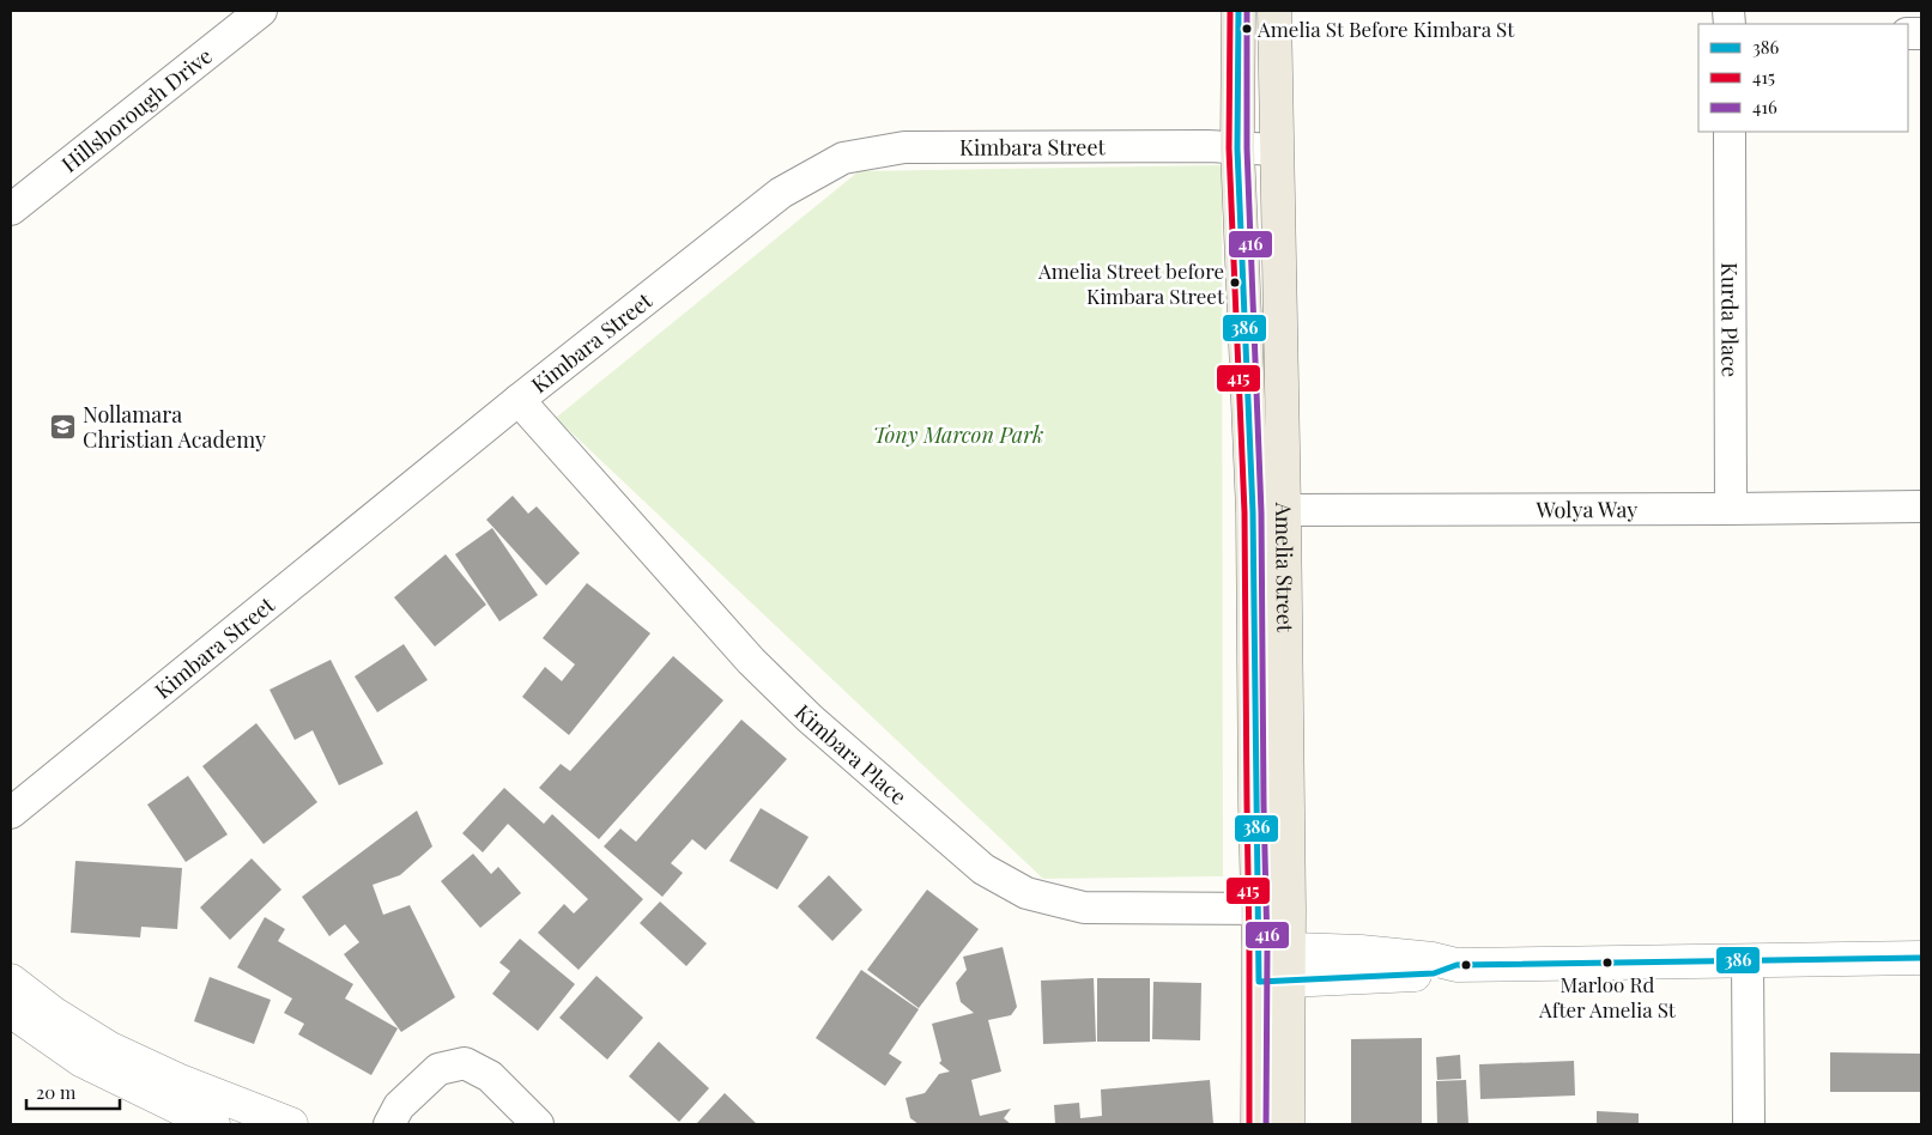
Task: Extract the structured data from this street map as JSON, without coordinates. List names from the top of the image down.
{
  "streets": {
    "main road": ["Amelia Street"],
    "street": [
      "Hillsborough Drive",
      "Kimbara Street",
      "Kurda Place",
      "Wolya Way",
      "Kimbara Place"
    ]
  },
  "crossings": [
    ["Kimbara Street", "Amelia Street"],
    ["Kimbara Street", "Kimbara Place"],
    ["Kurda Place", "Wolya Way"],
    ["Wolya Way", "Amelia Street"],
    ["Amelia Street", "Kimbara Place"]
  ],
  "parks": ["Tony Marcon Park"],
  "places": {
    "other": ["Amelia St Before Kimbara St", "Amelia Street before Kimbara Street", "Marloo Rd After Amelia St"],
    "school or university": ["Nollamara Christian Academy"]
  },
  "lines": ["transit line 386", "transit line 415", "transit line 416"],
  "legend": ["386", "415", "416"],
  "scale_bar": "20 m"
}
